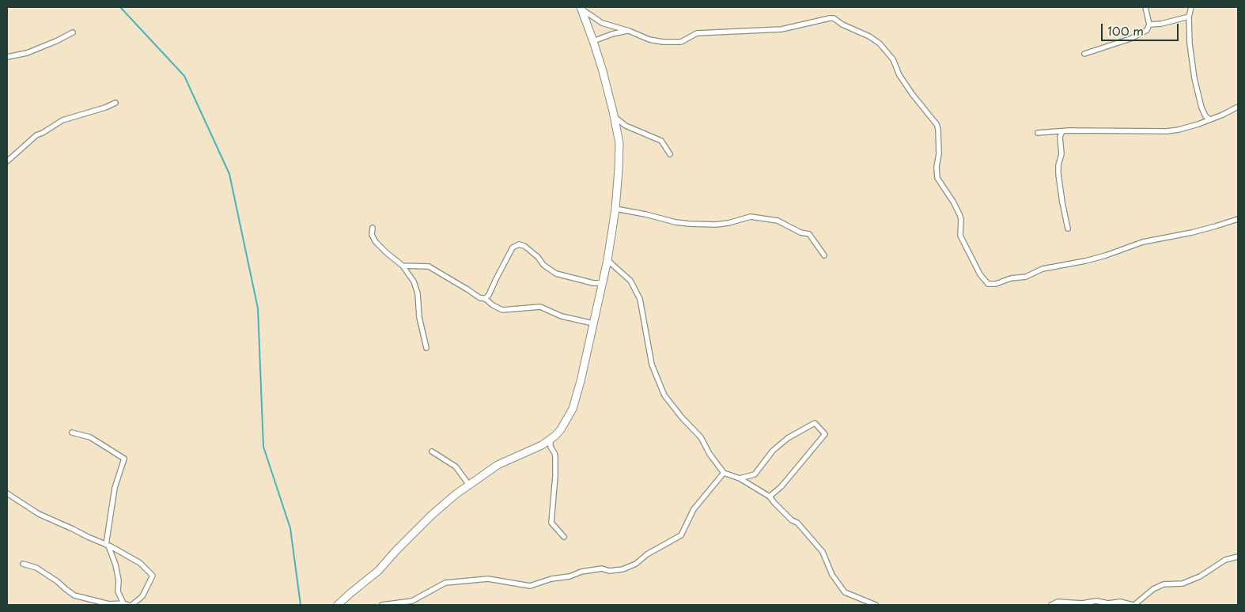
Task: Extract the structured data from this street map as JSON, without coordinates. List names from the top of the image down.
{
  "scale_bar": "100 m"
}
